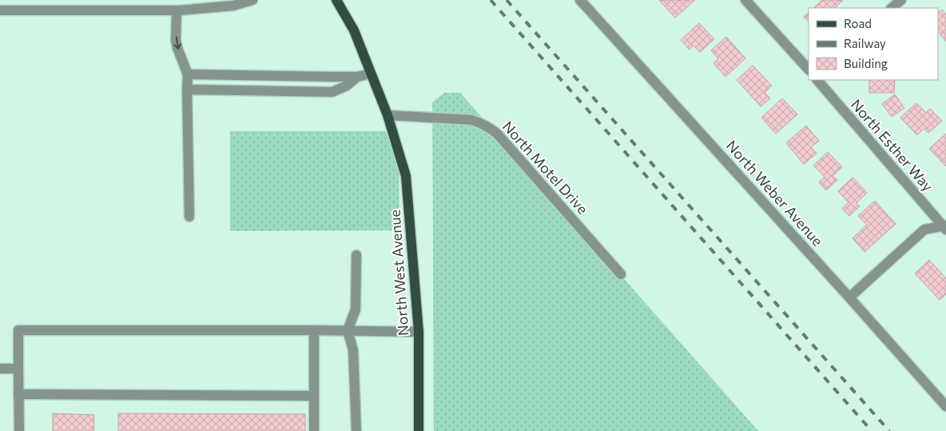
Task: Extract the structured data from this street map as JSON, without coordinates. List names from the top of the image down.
{
  "streets": {
    "main road": ["North West Avenue"],
    "street": ["North Esther Way", "North Motel Drive", "North Weber Avenue"]
  },
  "crossings": [
    ["North Motel Drive", "North West Avenue"]
  ],
  "legend": ["Road", "Railway", "Building"]
}
